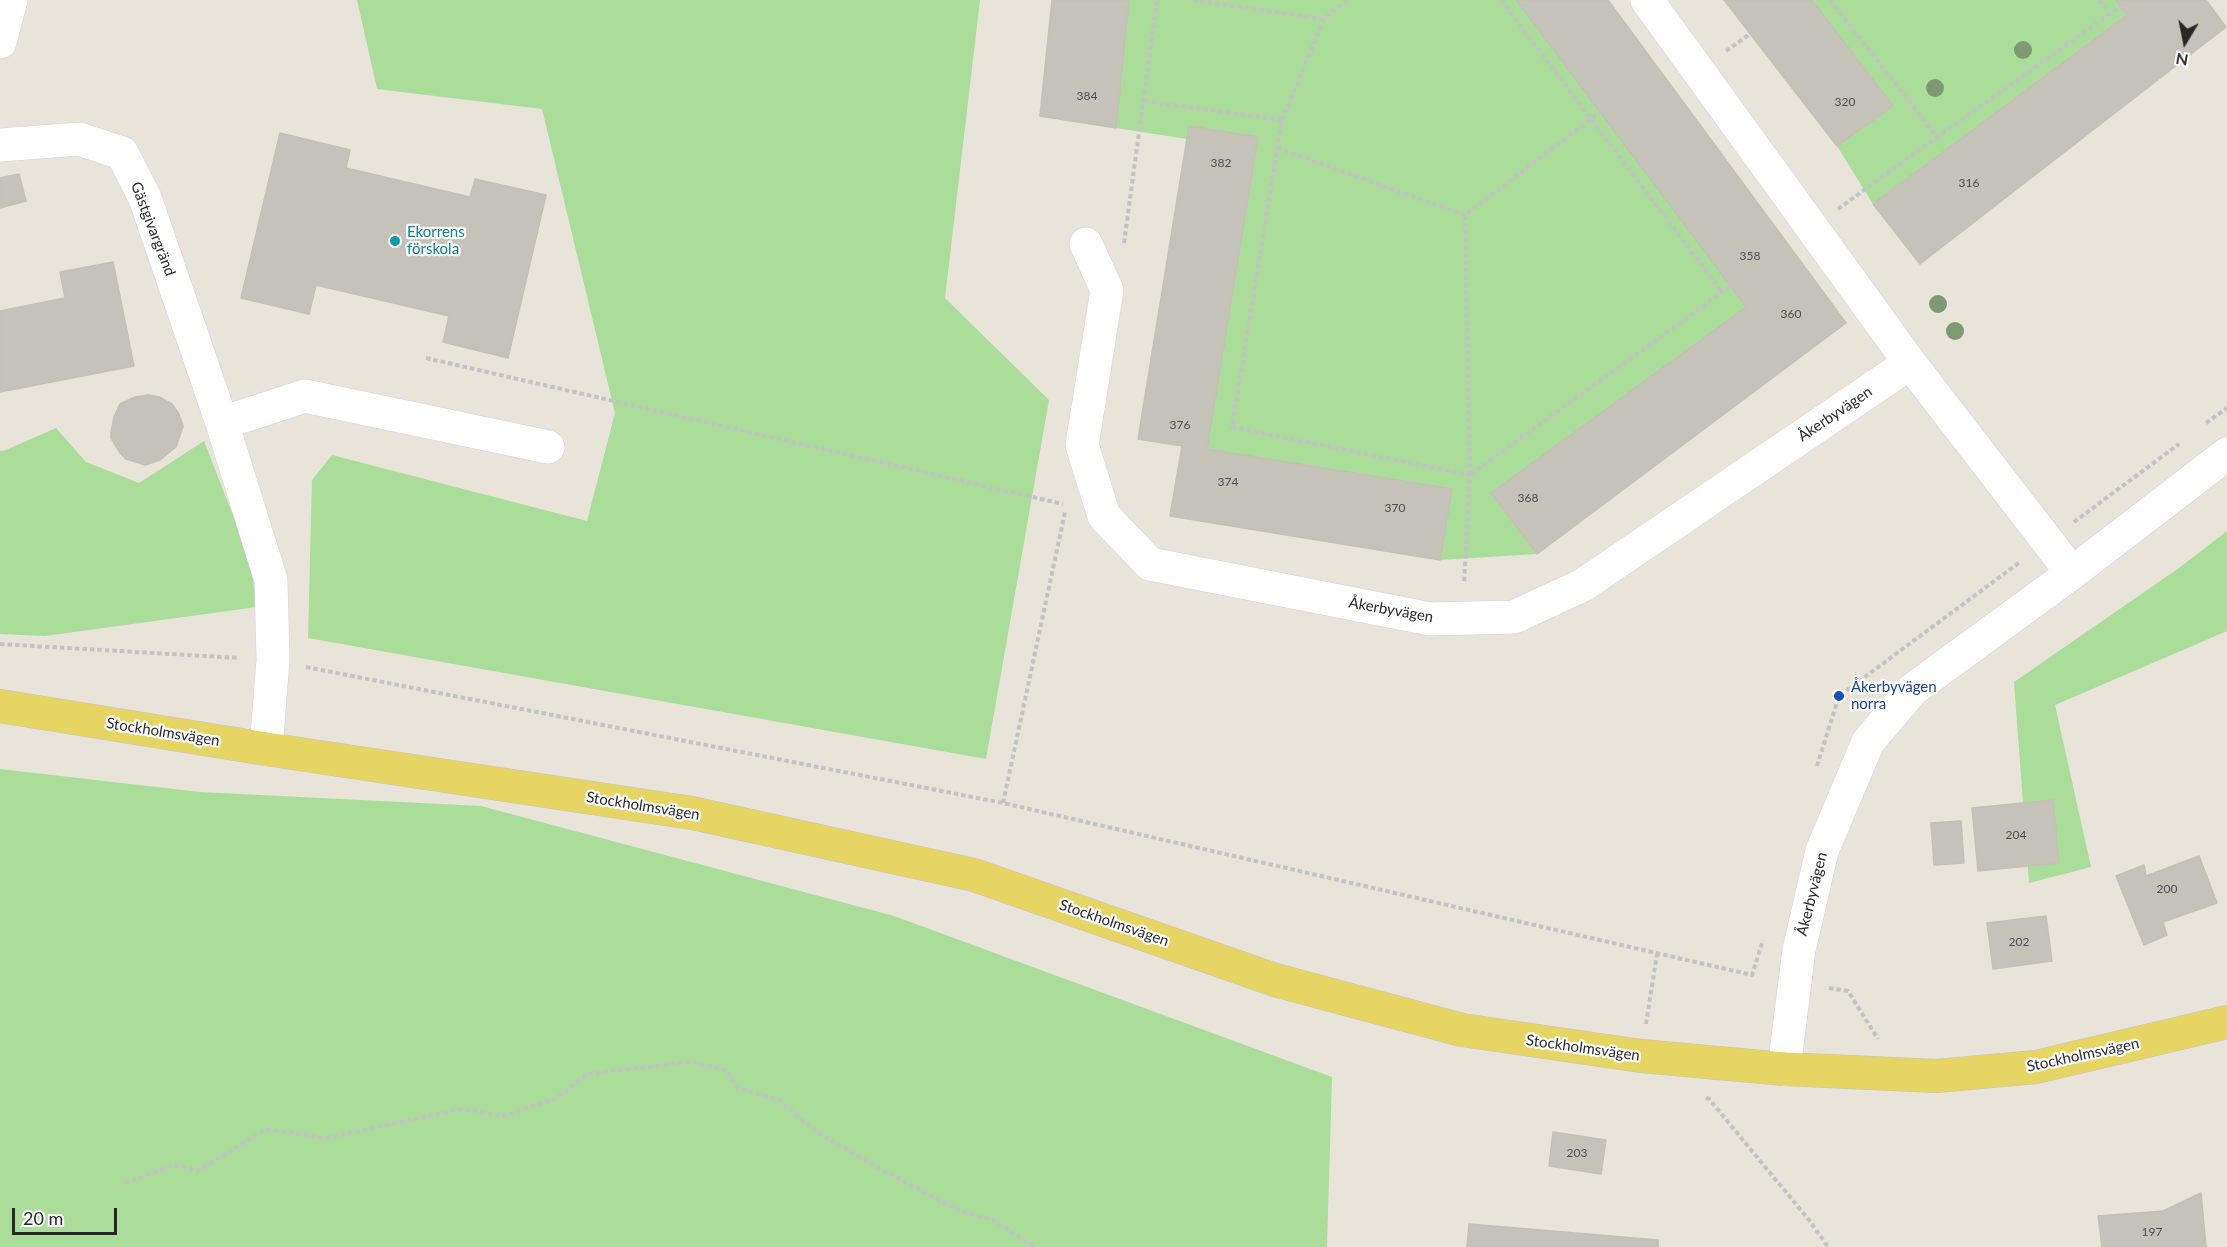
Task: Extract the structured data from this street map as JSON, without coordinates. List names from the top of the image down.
{
  "streets": {
    "main road": ["Stockholmsvägen"],
    "street": ["Gästgivargränd", "Åkerbyvägen"]
  },
  "crossings": [
    ["Gästgivargränd", "Stockholmsvägen"],
    ["Åkerbyvägen", "Stockholmsvägen"]
  ],
  "places": ["Ekorrens förskola", "Åkerbyvägen norra"],
  "house_numbers": [
    "384",
    "320",
    "382",
    "316",
    "358",
    "360",
    "376",
    "374",
    "368",
    "370",
    "204",
    "200",
    "202",
    "203",
    "197"
  ],
  "scale_bar": "20 m",
  "north": "bottom"
}
